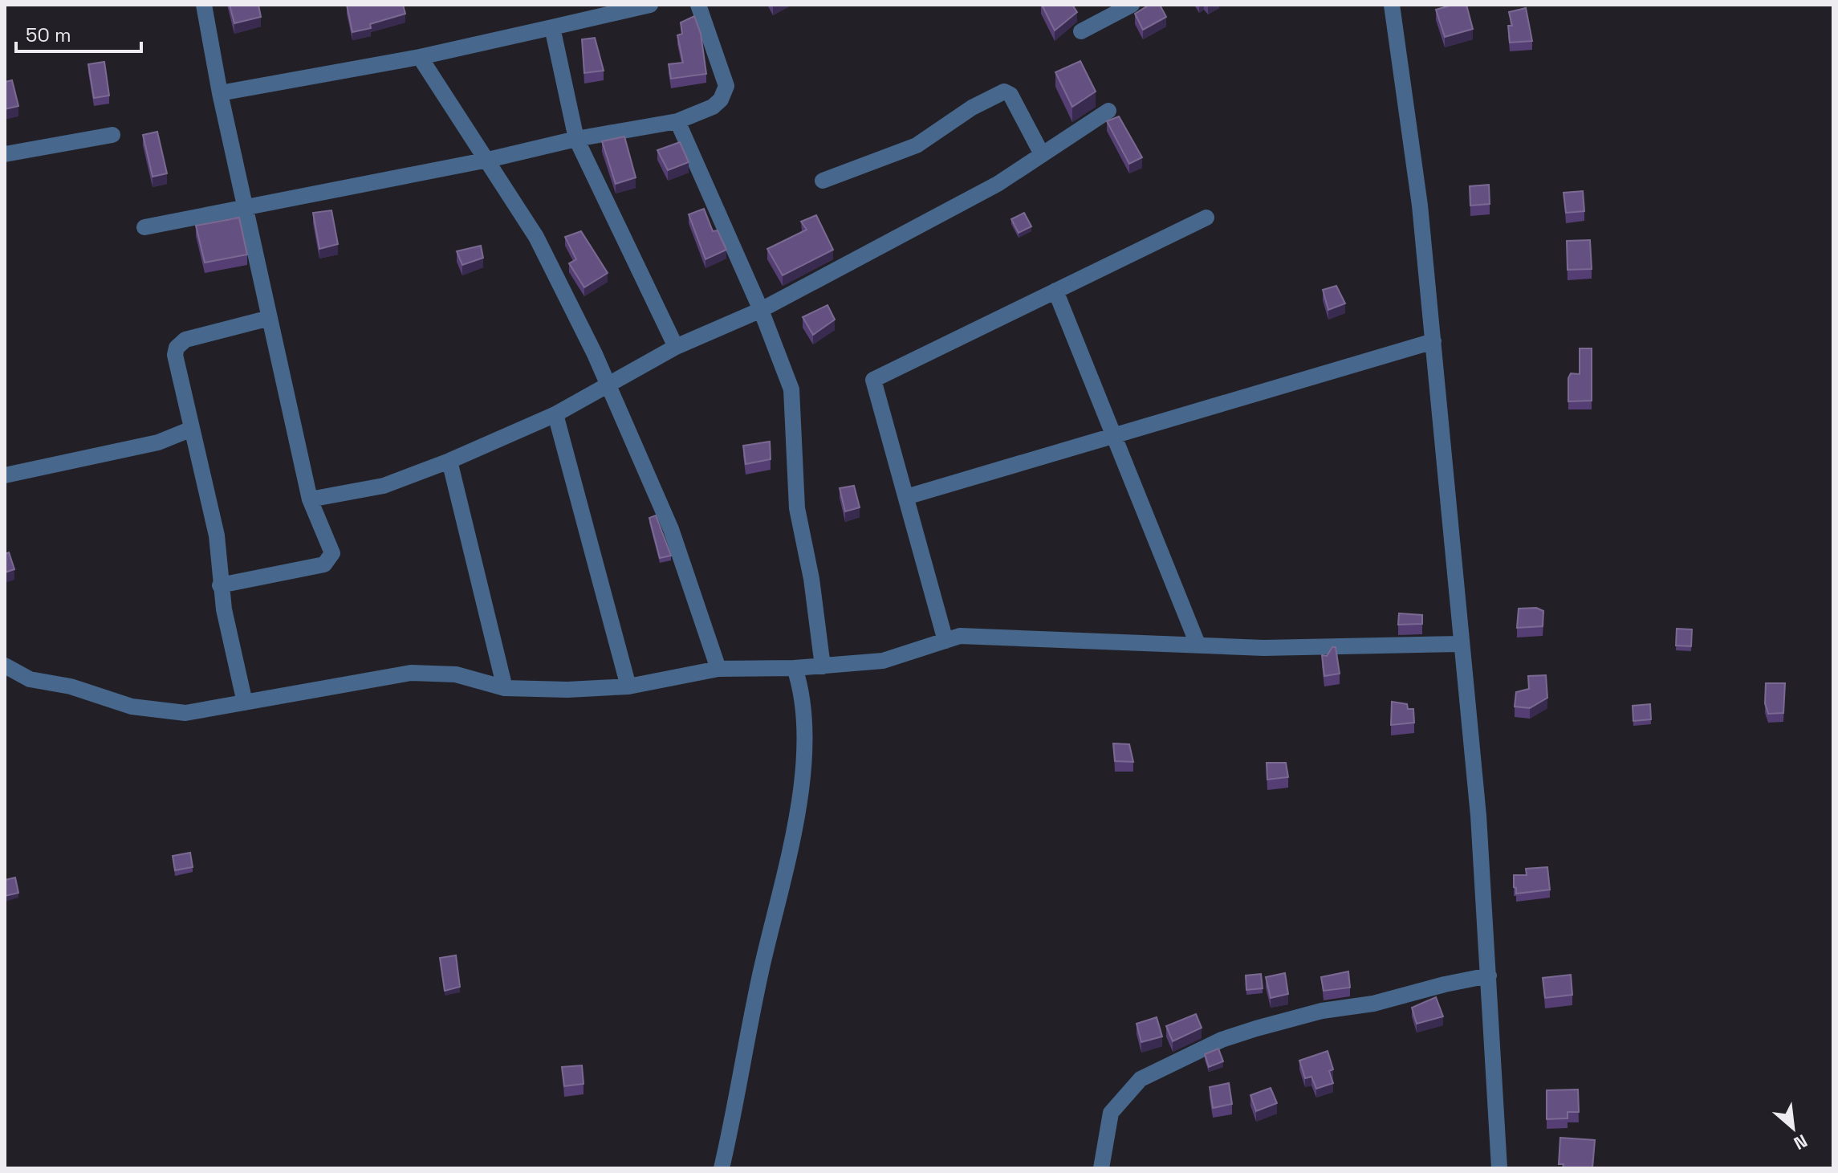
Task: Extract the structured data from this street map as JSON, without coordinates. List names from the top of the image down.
{
  "scale_bar": "50 m",
  "north": "bottom right"
}
